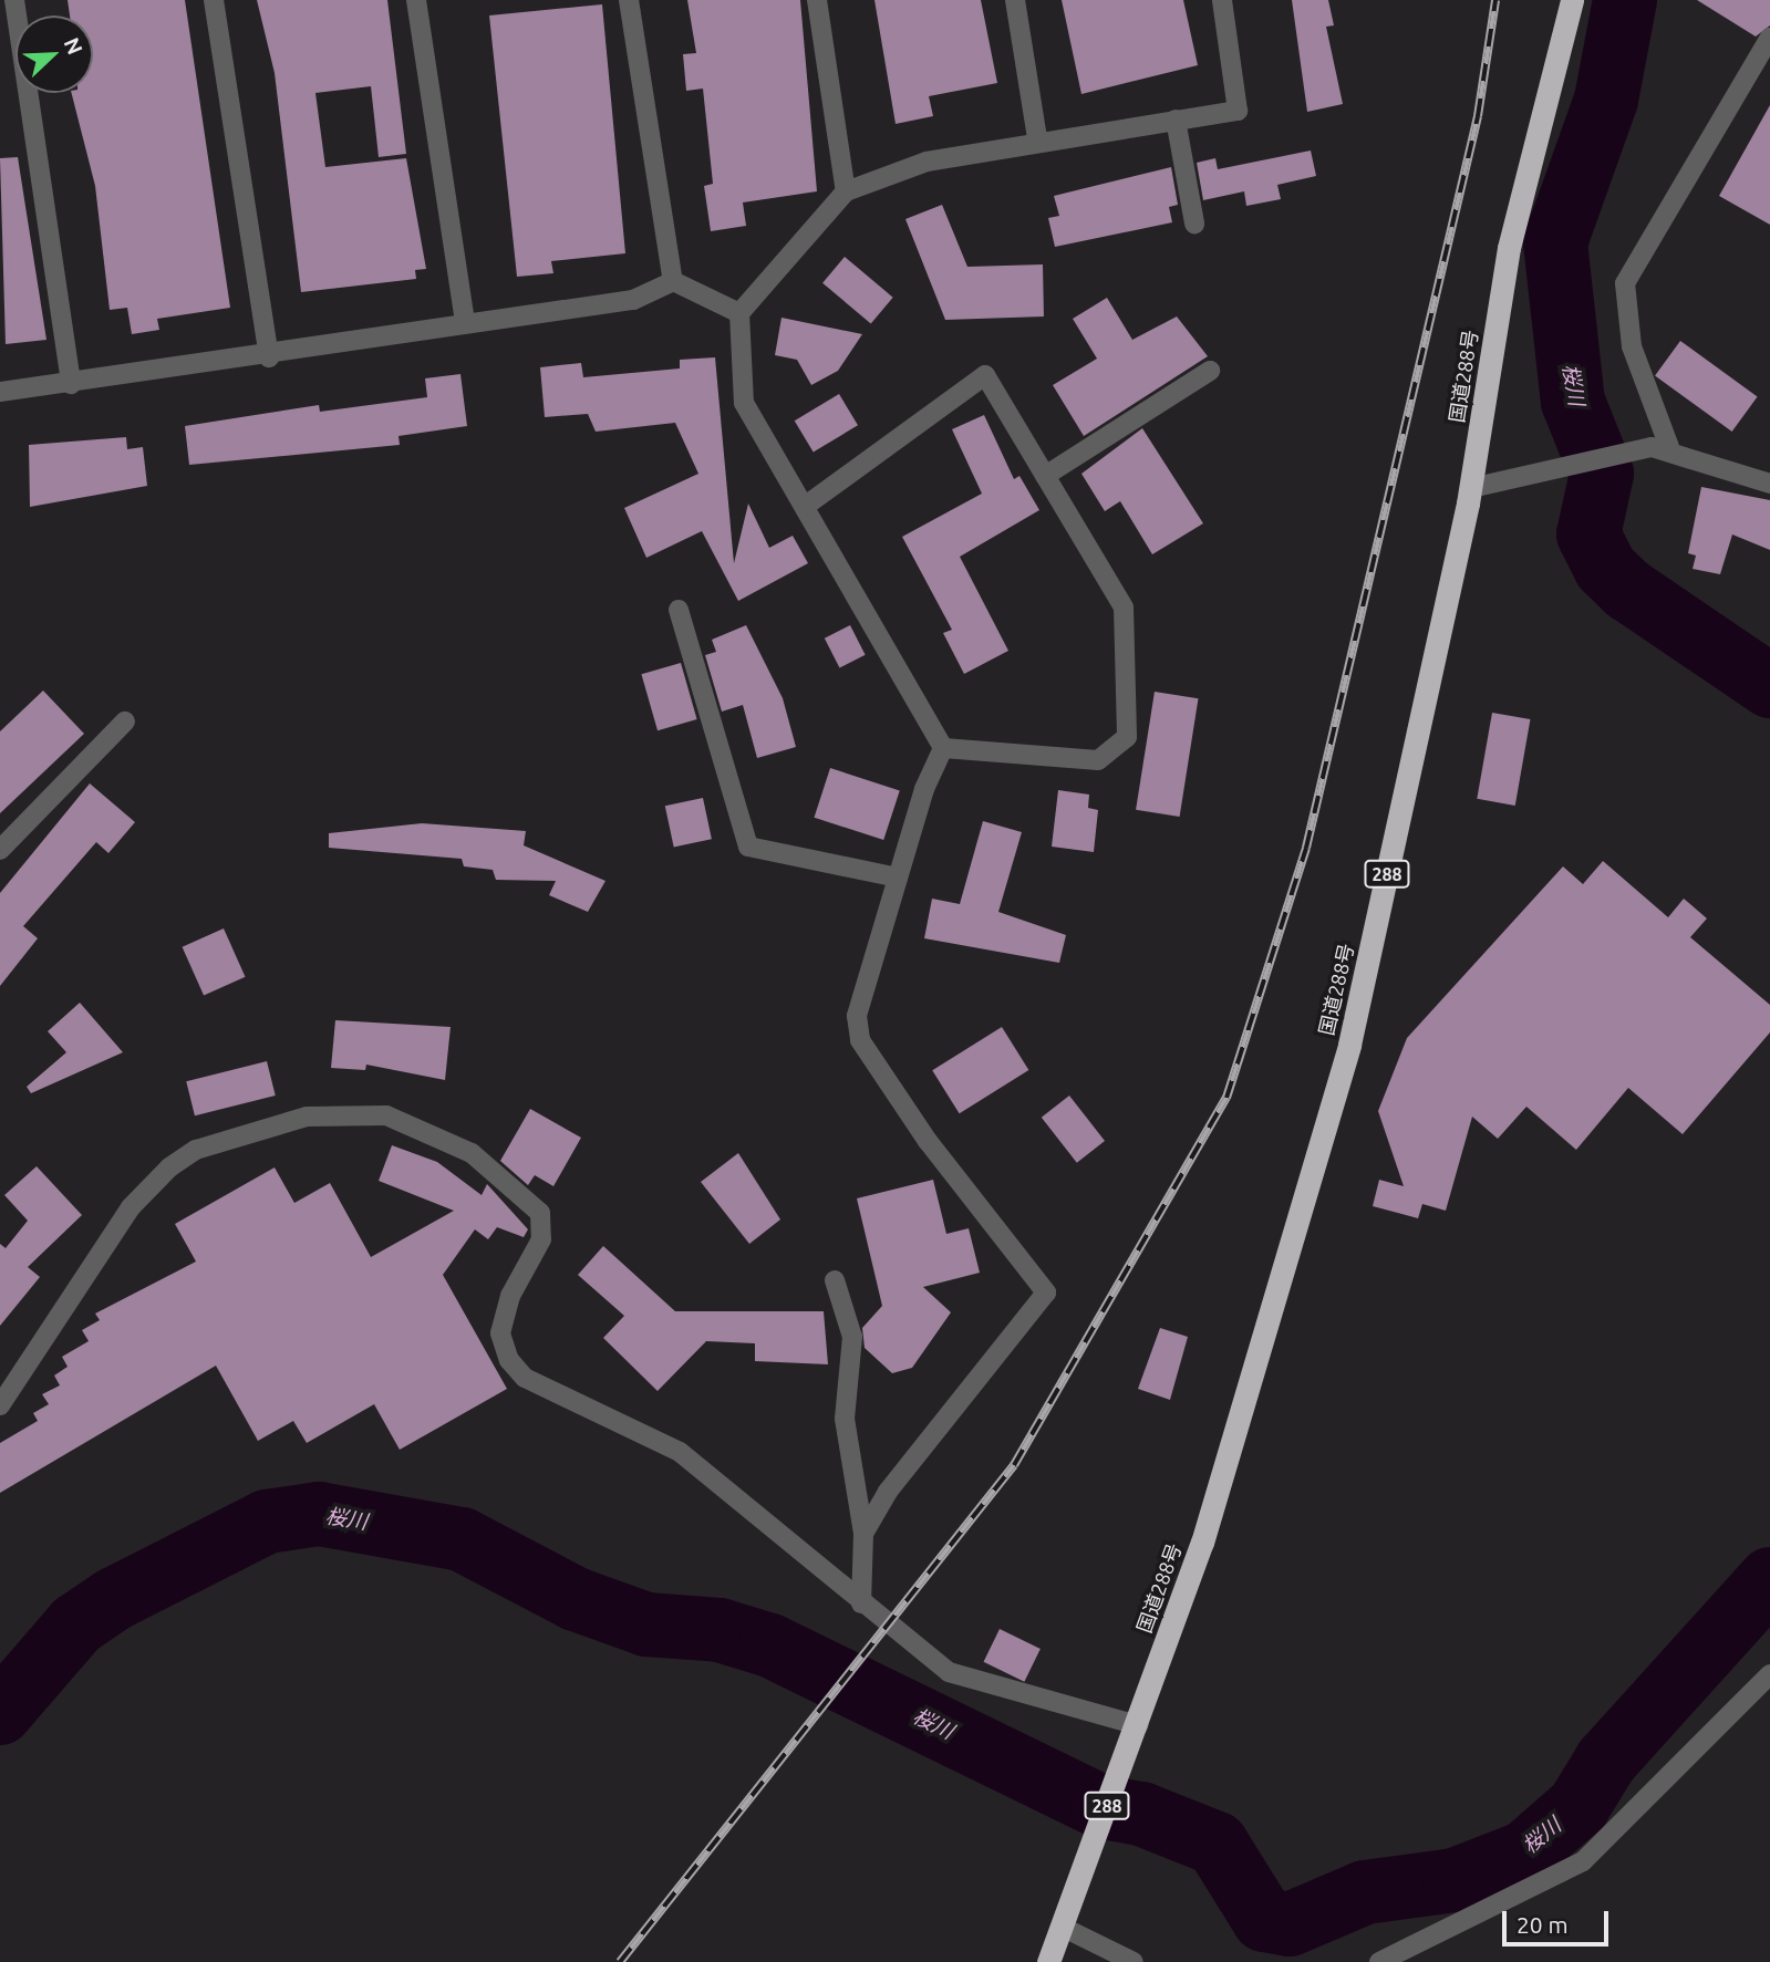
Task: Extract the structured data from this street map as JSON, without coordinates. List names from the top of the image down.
{
  "streets": {
    "highway": ["国道288号", "288"]
  },
  "water": ["桜川"],
  "scale_bar": "20 m",
  "north": "top right"
}
